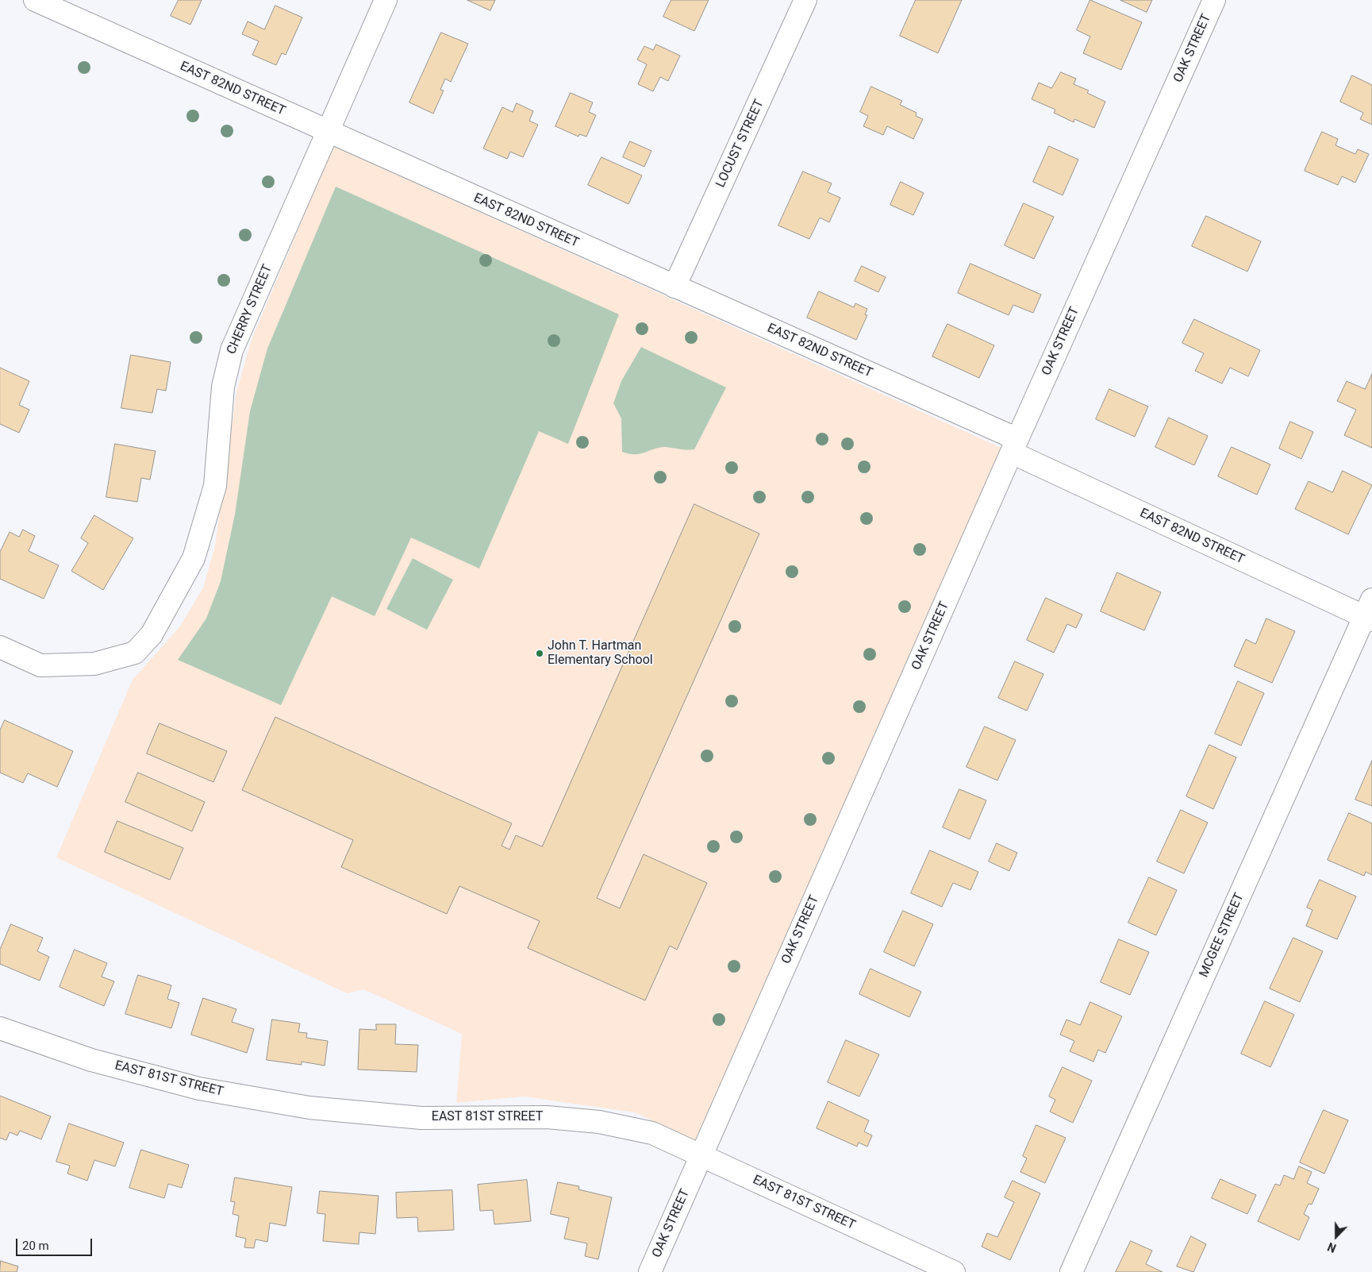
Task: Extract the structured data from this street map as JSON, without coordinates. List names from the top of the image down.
{
  "streets": {
    "street": [
      "OAK STREET",
      "EAST 82ND STREET",
      "LOCUST STREET",
      "CHERRY STREET",
      "MCGEE STREET",
      "EAST 81ST STREET"
    ]
  },
  "crossings": [
    ["OAK STREET", "EAST 82ND STREET"],
    ["OAK STREET", "EAST 81ST STREET"],
    ["EAST 82ND STREET", "LOCUST STREET"],
    ["EAST 82ND STREET", "CHERRY STREET"],
    ["EAST 82ND STREET", "MCGEE STREET"]
  ],
  "places": ["John T. Hartman Elementary School"],
  "scale_bar": "20 m",
  "north": "bottom"
}
